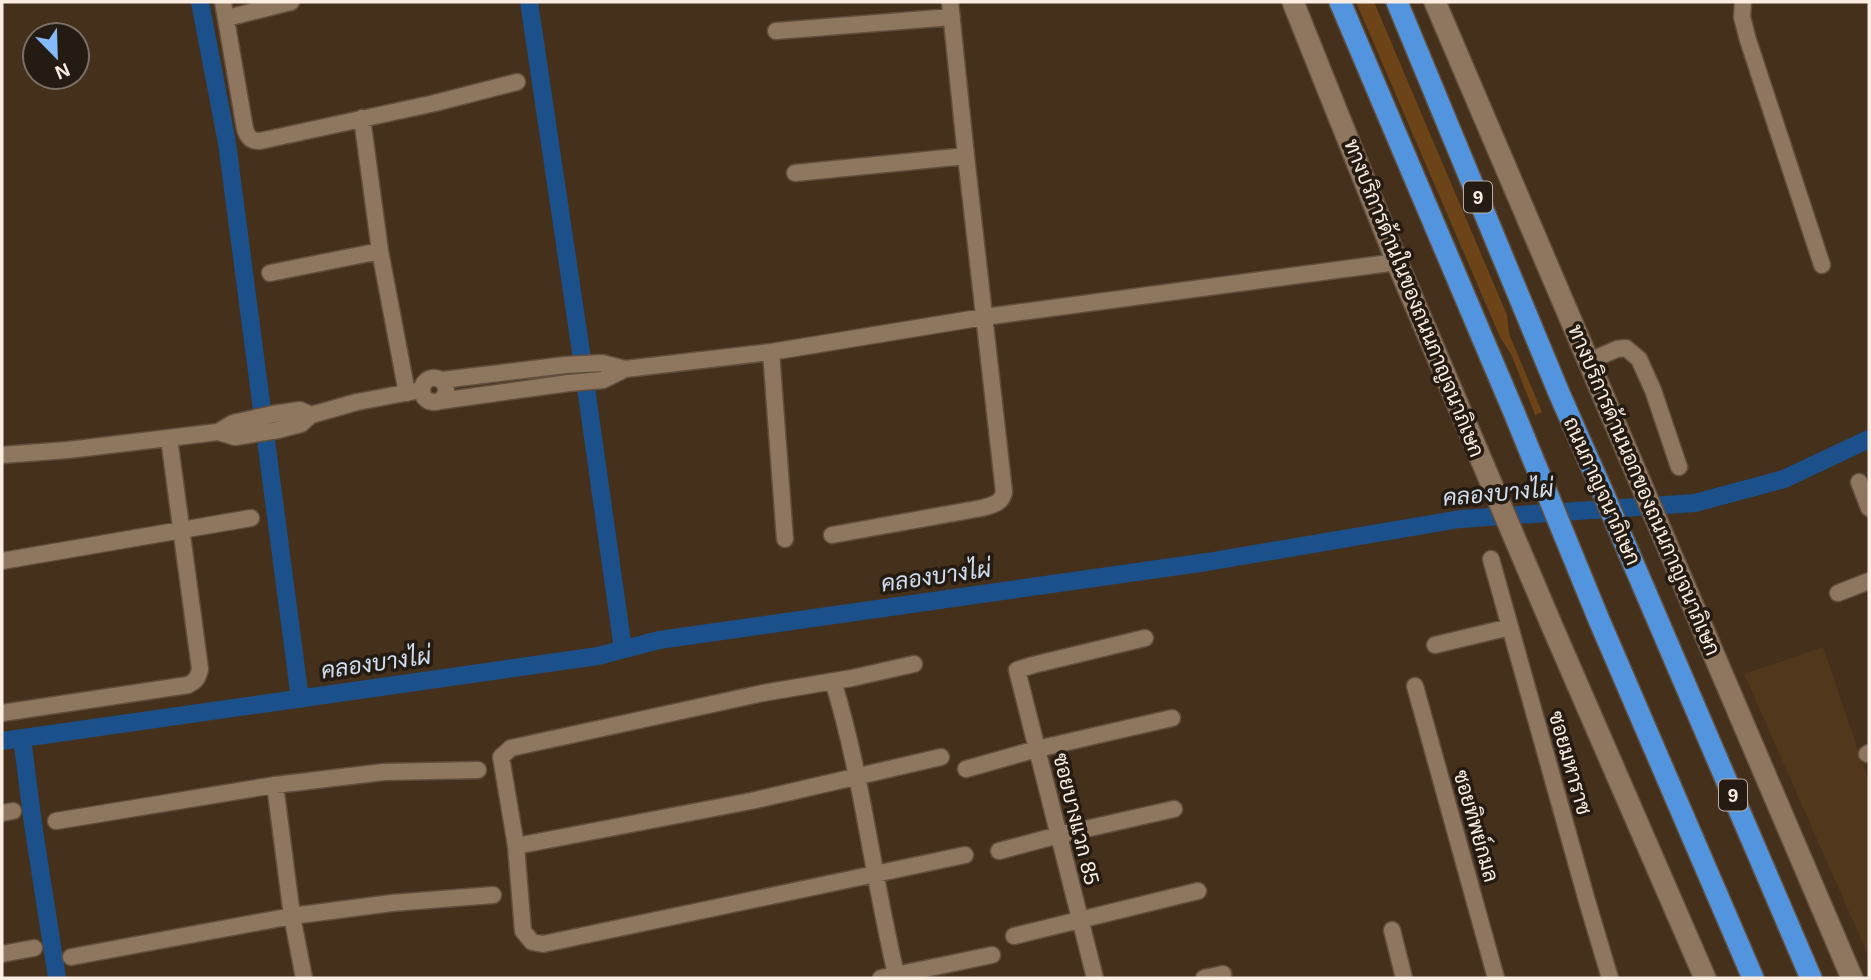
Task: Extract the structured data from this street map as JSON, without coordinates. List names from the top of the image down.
{
  "streets": {
    "highway": ["9", "ถนนกาญจนาภิเษก"],
    "main road": ["ทางบริการด้านในของถนนกาญจนาภิเษก", "ทางบริการด้านนอกของถนนกาญจนาภิเษก"],
    "street": ["ซอยมหาราช", "ซอยบางแวก 85", "ซอยทิพย์กมล"]
  },
  "water": ["คลองบางไผ่"],
  "north": "bottom right"
}
